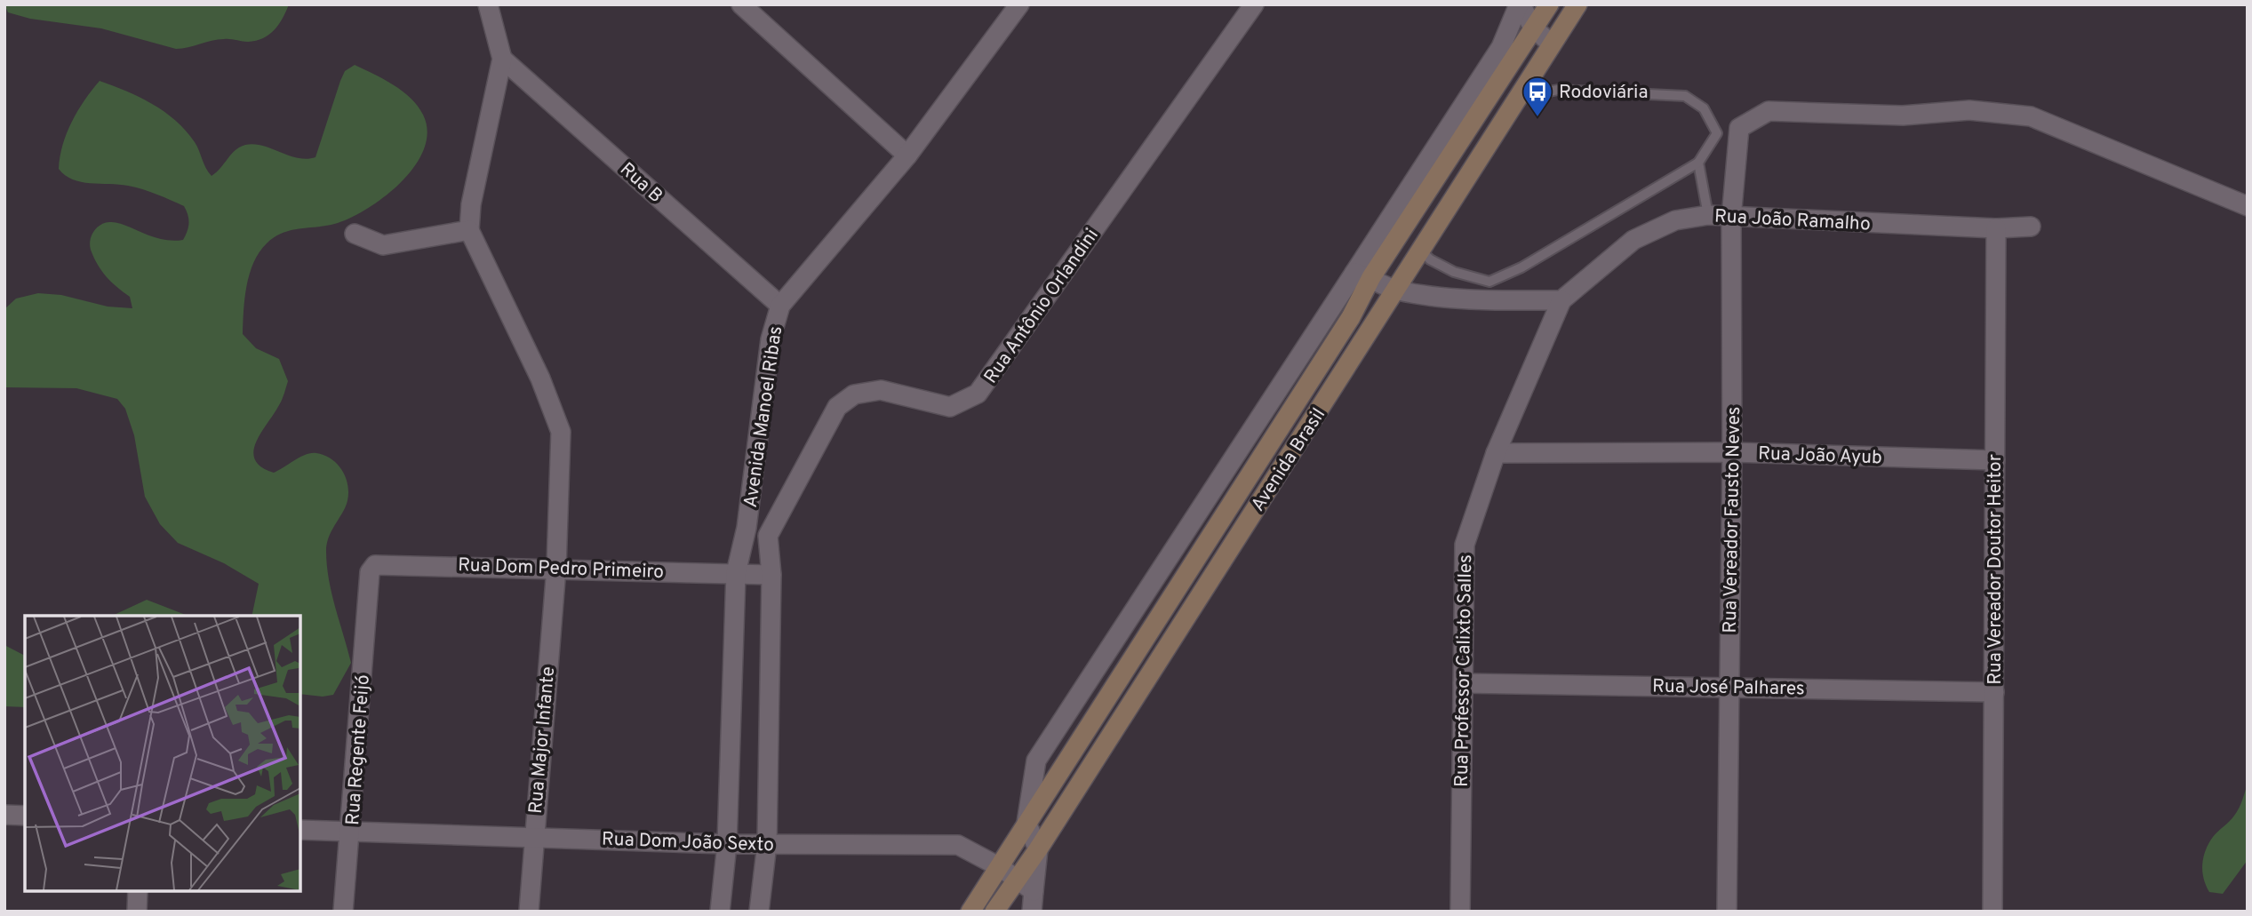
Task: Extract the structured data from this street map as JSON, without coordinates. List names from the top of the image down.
{
  "streets": {
    "main road": ["Avenida Brasil"],
    "street": [
      "Rua B",
      "Rua João Ramalho",
      "Rua Antônio Orlandini",
      "Avenida Manoel Ribas",
      "Rua João Ayub",
      "Rua Vereador Fausto Neves",
      "Rua Dom Pedro Primeiro",
      "Rua Vereador Doutor Heitor",
      "Rua Professor Calixto Salles",
      "Rua José Palhares",
      "Rua Major Infante",
      "Rua Regente Feijó",
      "Rua Dom João Sexto"
    ]
  },
  "crossings": [
    ["Rua B", "Avenida Manoel Ribas"],
    ["Rua João Ramalho", "Rua Vereador Fausto Neves"],
    ["Rua João Ramalho", "Rua Vereador Doutor Heitor"],
    ["Rua João Ramalho", "Rua Professor Calixto Salles"],
    ["Avenida Manoel Ribas", "Rua Dom Pedro Primeiro"],
    ["Avenida Manoel Ribas", "Rua Dom João Sexto"],
    ["Rua João Ayub", "Rua Vereador Fausto Neves"],
    ["Rua João Ayub", "Rua Vereador Doutor Heitor"],
    ["Rua João Ayub", "Rua Professor Calixto Salles"],
    ["Avenida Brasil", "Rua Dom João Sexto"],
    ["Rua Vereador Fausto Neves", "Rua José Palhares"],
    ["Rua Dom Pedro Primeiro", "Rua Major Infante"],
    ["Rua Dom Pedro Primeiro", "Rua Regente Feijó"],
    ["Rua Vereador Doutor Heitor", "Rua José Palhares"],
    ["Rua Professor Calixto Salles", "Rua José Palhares"],
    ["Rua Major Infante", "Rua Dom João Sexto"],
    ["Rua Regente Feijó", "Rua Dom João Sexto"]
  ],
  "places": {
    "bus stop": ["Rodoviária"]
  }
}
